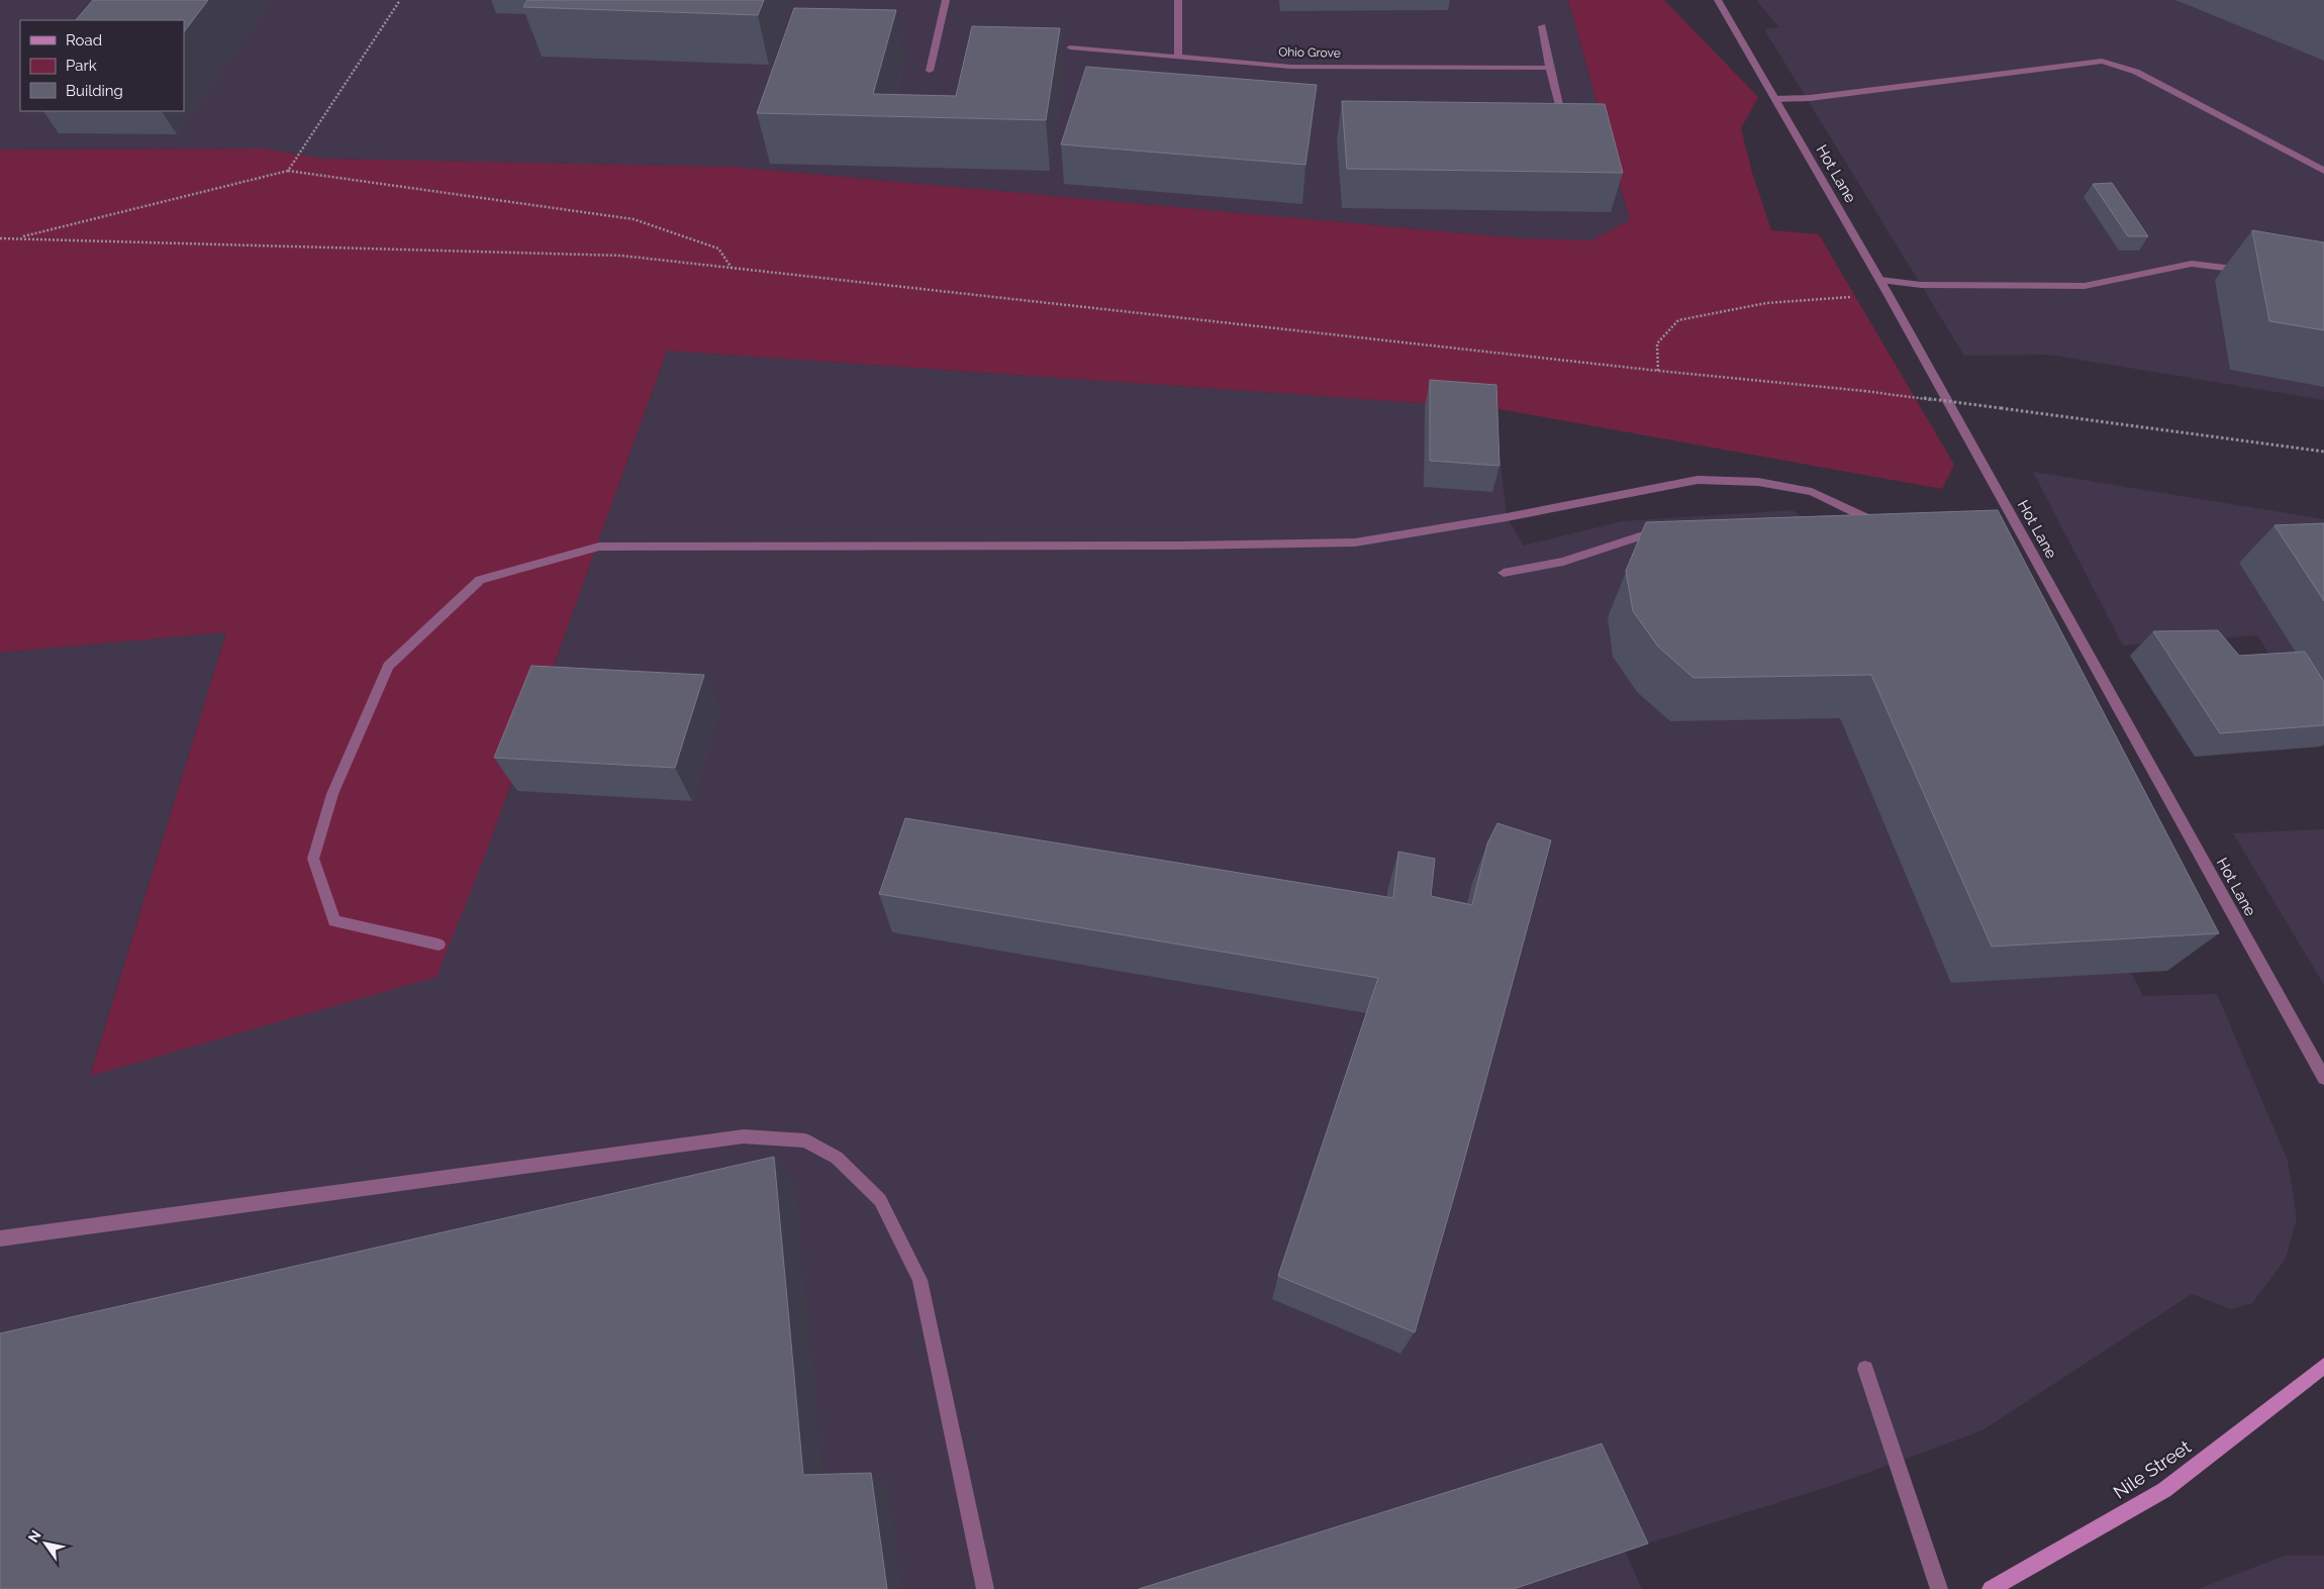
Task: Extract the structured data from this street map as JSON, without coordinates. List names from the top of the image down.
{
  "streets": {
    "main road": ["Nile Street"],
    "street": ["Ohio Grove", "Hot Lane"]
  },
  "legend": ["Road", "Park", "Building"],
  "north": "top left"
}
